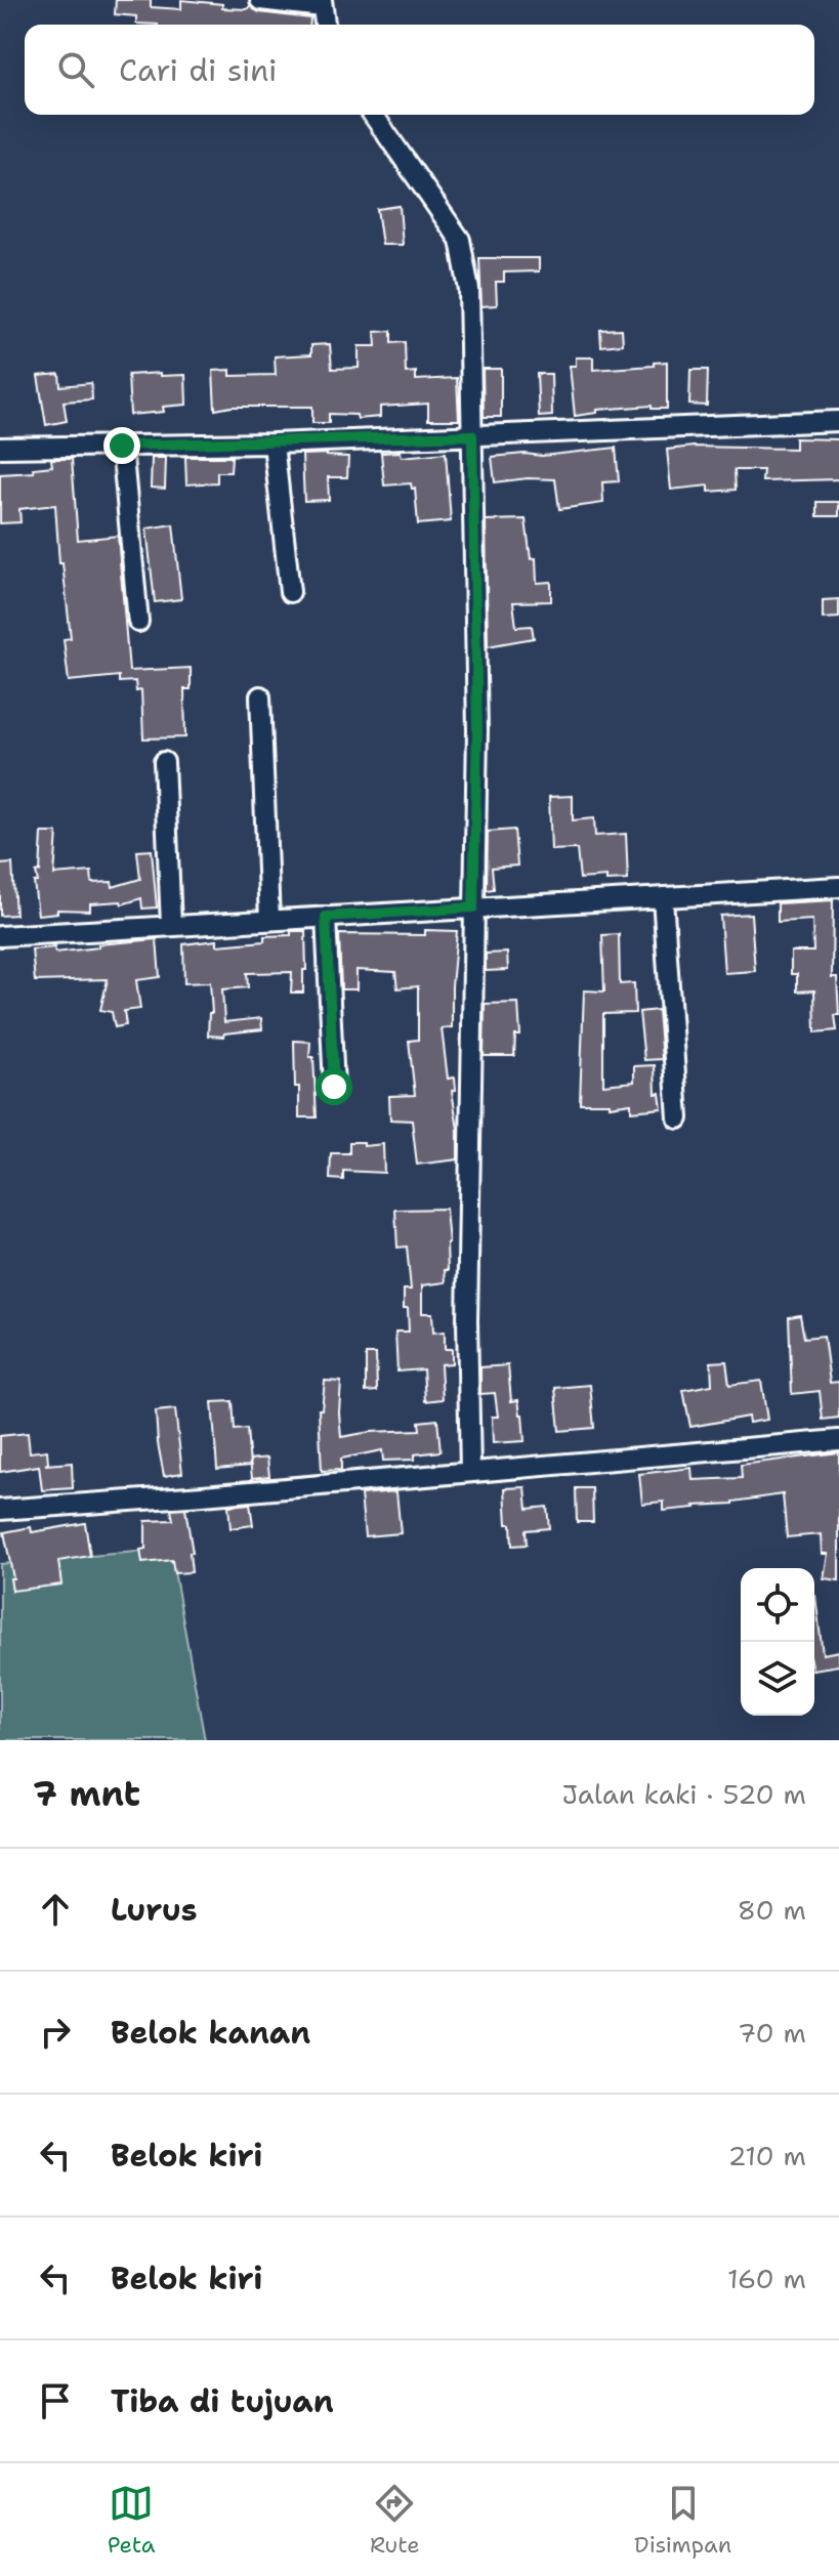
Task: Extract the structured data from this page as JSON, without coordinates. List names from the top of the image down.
{
  "page": {
    "search": "Cari di sini",
    "heading": ["7 mnt", "Jalan kaki · 520 m"],
    "list": [
      ["Lurus", "80 m"],
      ["Belok kanan", "70 m"],
      ["Belok kiri", "210 m"],
      ["Belok kiri", "160 m"],
      "Tiba di tujuan"
    ],
    "nav": ["Peta", "Rute", "Disimpan"]
  }
}
